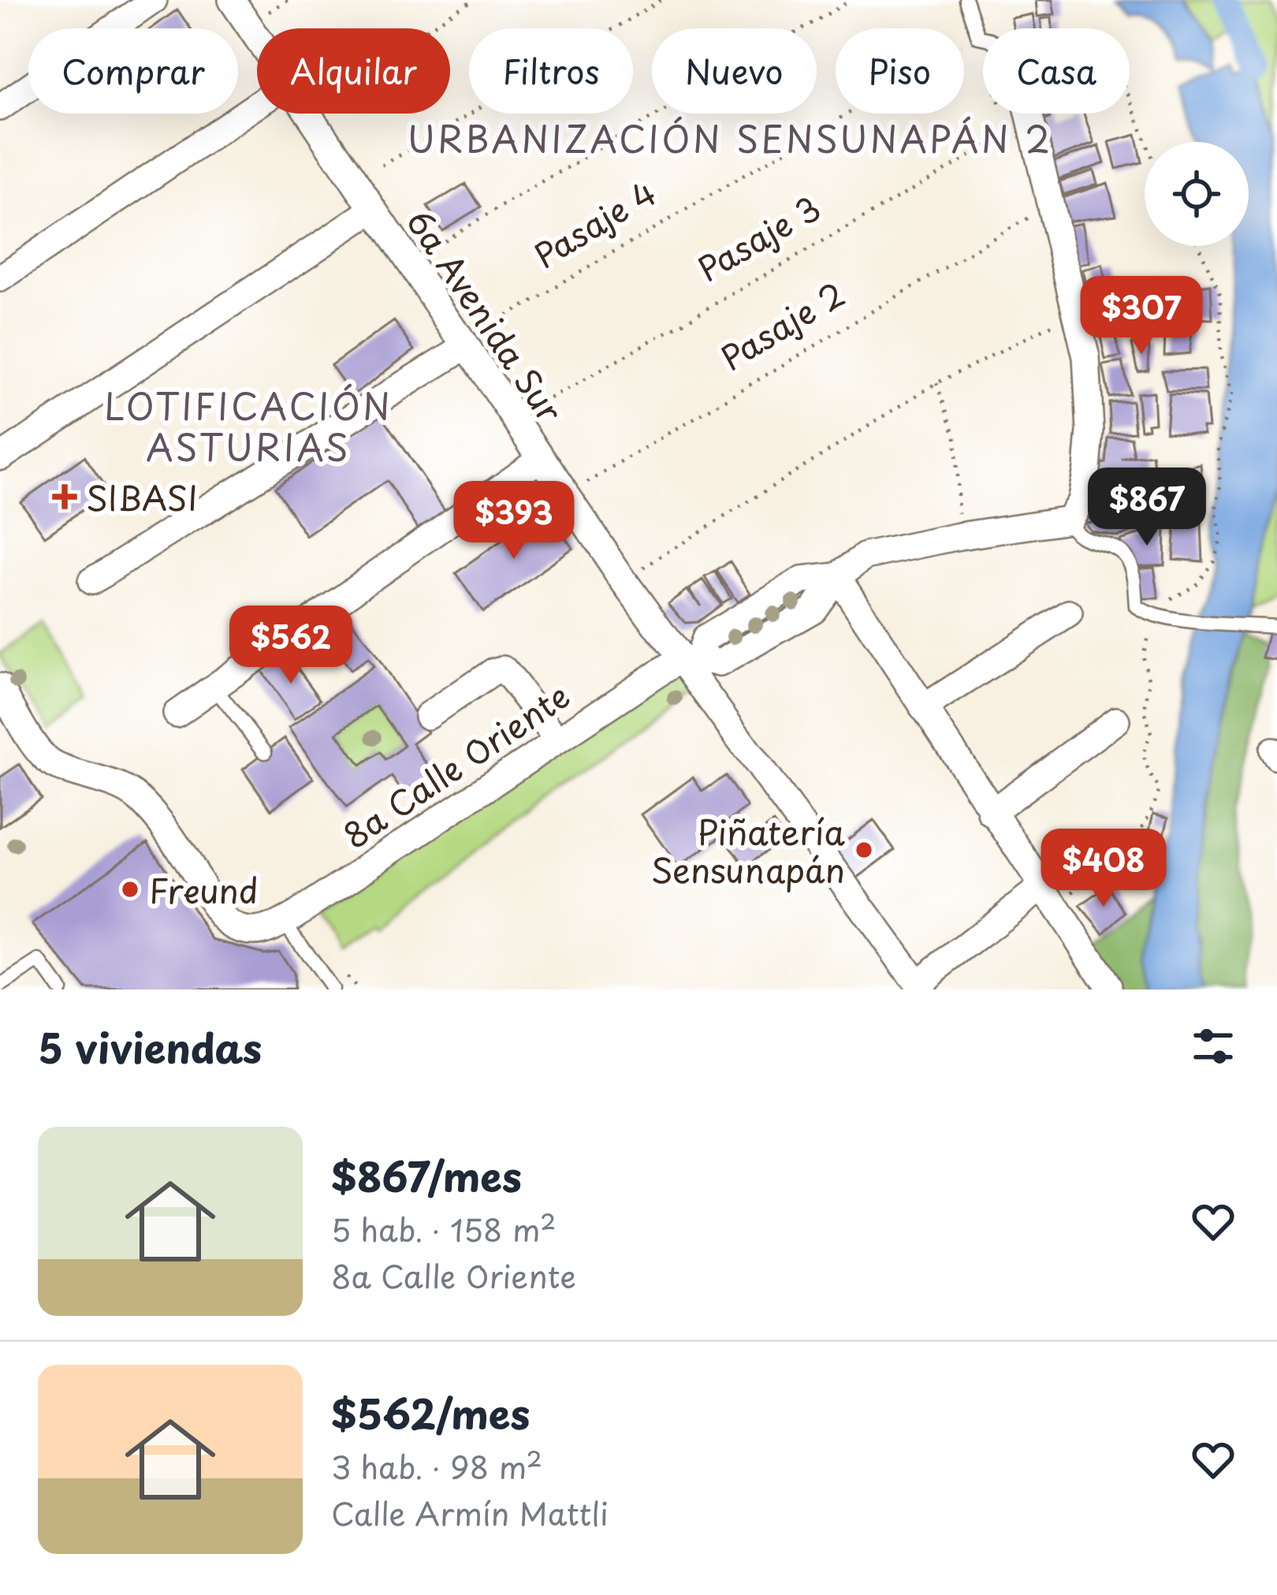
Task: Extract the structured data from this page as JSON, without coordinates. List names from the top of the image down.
{
  "streets": {
    "street": ["6a Avenida Sur", "8a Calle Oriente"],
    "path": ["Pasaje 4", "Pasaje 3", "Pasaje 2"]
  },
  "crossings": [
    ["6a Avenida Sur", "Pasaje 2"],
    ["6a Avenida Sur", "8a Calle Oriente"]
  ],
  "districts": ["URBANIZACIÓN SENSUNAPÁN 2", "LOTIFICACIÓN ASTURIAS"],
  "places": {
    "health": ["SIBASI"],
    "other": ["Piñatería Sensunapán", "Freund"]
  },
  "page": {
    "chip": [
      "Comprar",
      "Alquilar",
      "Filtros",
      "Nuevo",
      "Piso",
      "Casa"
    ],
    "price": [
      "$307",
      "$867",
      "$393",
      "$562",
      "$408"
    ],
    "heading": "5 viviendas",
    "list": [
      {
        "name": "$867/mes",
        "note": "5 hab. · 158 m² · 8a Calle Oriente"
      },
      {
        "name": "$562/mes",
        "note": "3 hab. · 98 m² · Calle Armín Mattli"
      }
    ]
  }
}
